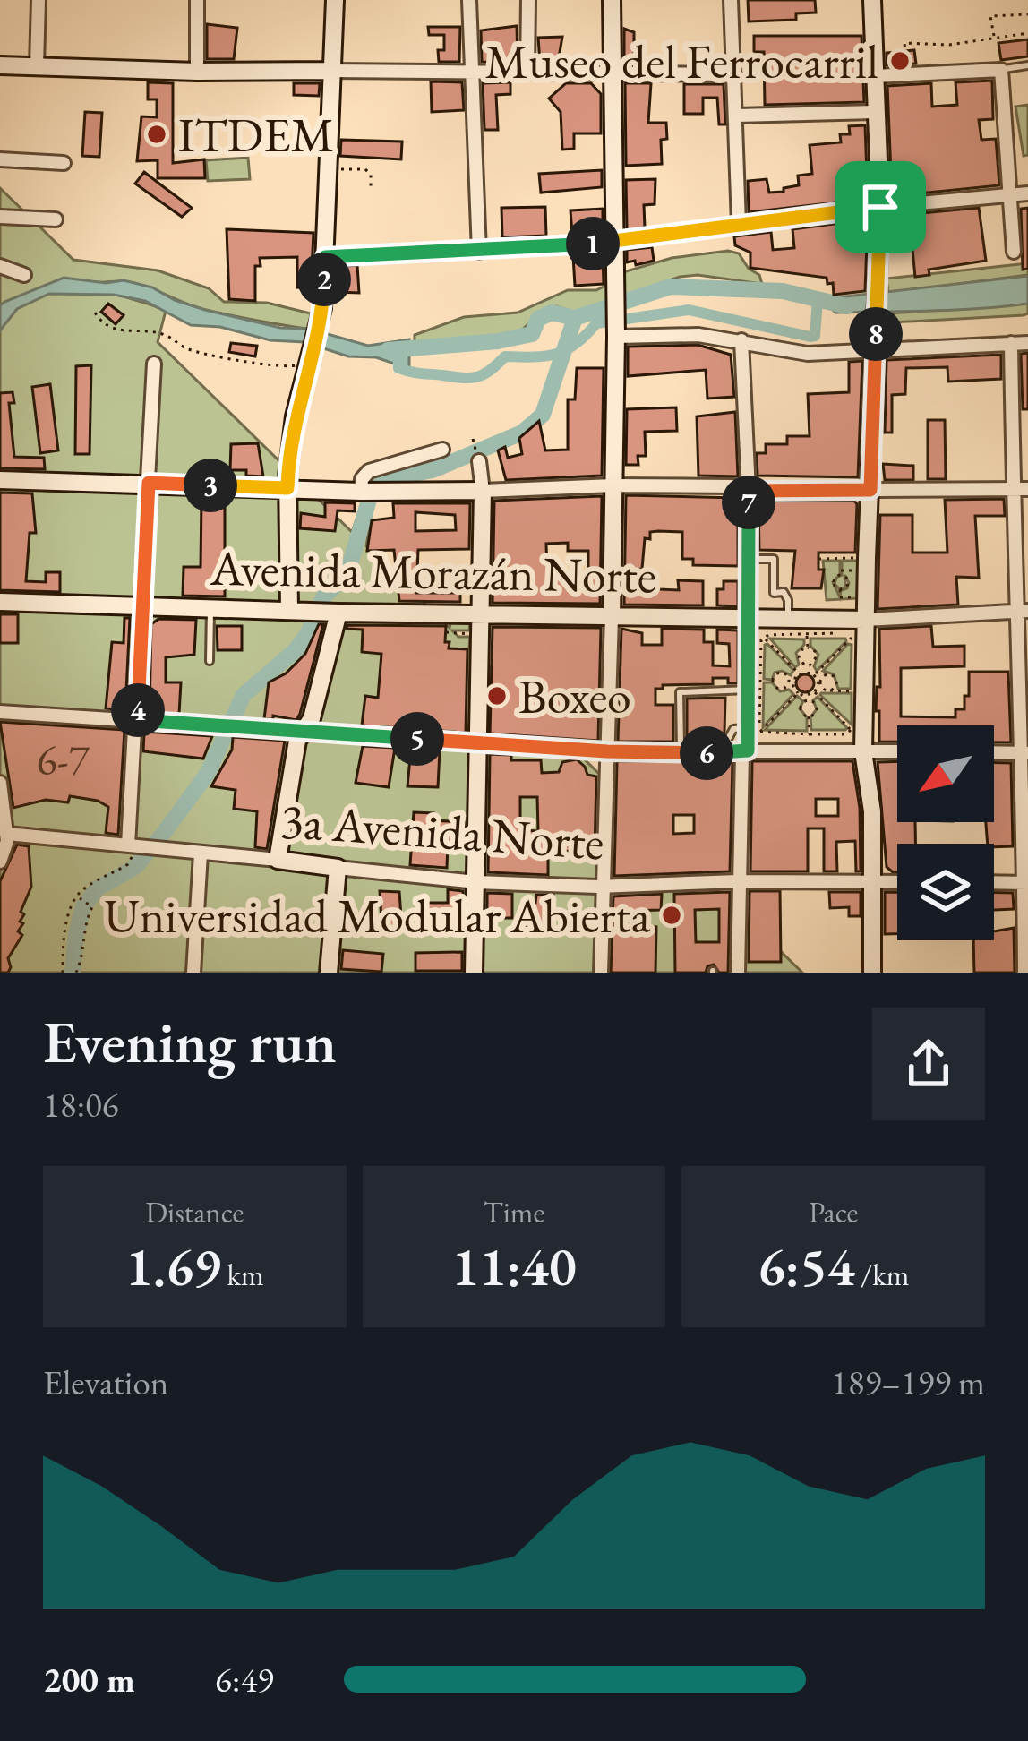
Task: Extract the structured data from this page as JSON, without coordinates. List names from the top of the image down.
{
  "streets": {
    "main road": ["Avenida Morazán Norte", "3a Avenida Norte"]
  },
  "places": [
    "Museo del Ferrocarril",
    "ITDEM",
    "Boxeo",
    "Universidad Modular Abierta"
  ],
  "house_numbers": ["6-7"],
  "north": "bottom left",
  "page": {
    "pins": [
      "1",
      "2",
      "8",
      "3",
      "7",
      "4",
      "5",
      "6"
    ],
    "heading": ["Evening run", "18:06"],
    "stats": [
      ["Distance", "1.69 km"],
      ["Time", "11:40"],
      ["Pace", "6:54 /km"]
    ],
    "chart": ["Elevation", "189–199 m"],
    "list": [
      {
        "name": "200 m",
        "note": "6:49"
      }
    ]
  }
}
